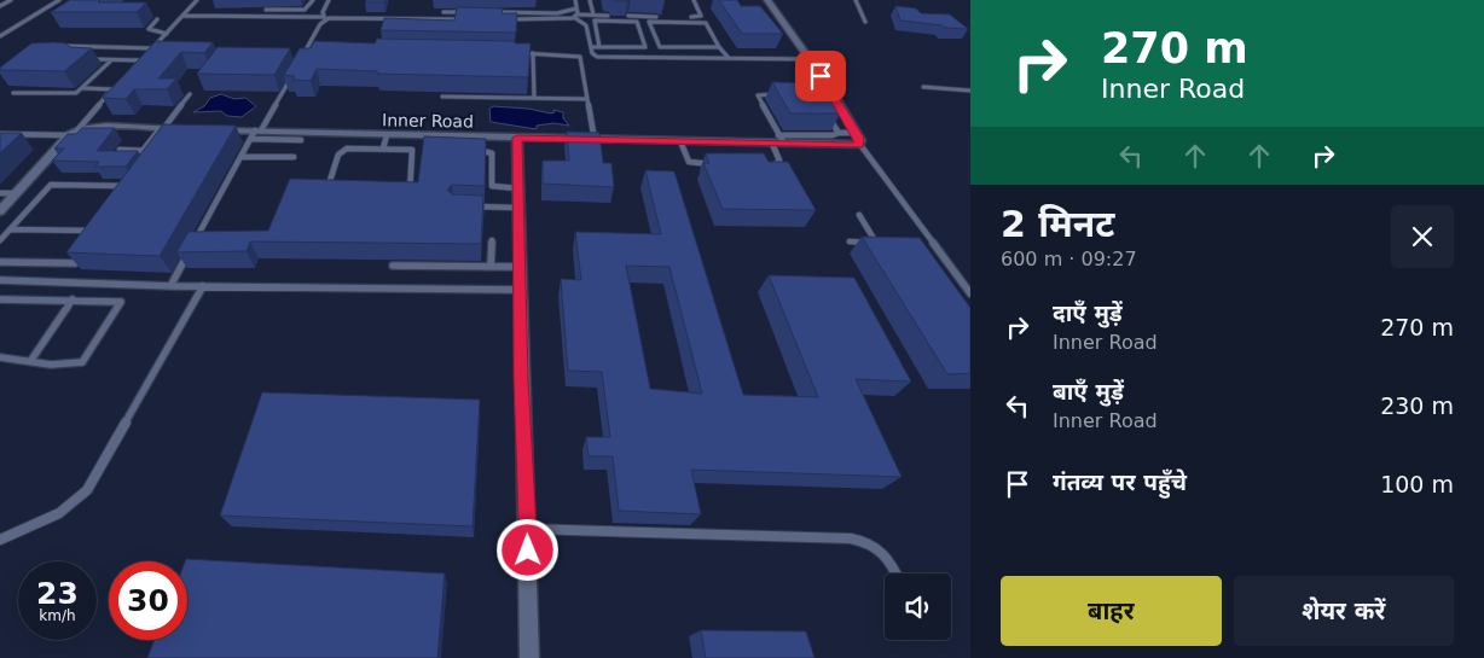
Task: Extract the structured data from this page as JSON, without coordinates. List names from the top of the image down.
{
  "streets": {
    "street": ["Inner Road"]
  },
  "page": {
    "turn": ["270 m", "Inner Road"],
    "heading": ["2 मिनट", "600 m · 09:27"],
    "list": [
      {
        "name": "दाएँ मुड़ें",
        "note": "Inner Road",
        "value": "270 m"
      },
      {
        "name": "बाएँ मुड़ें",
        "note": "Inner Road",
        "value": "230 m"
      },
      {
        "name": "गंतव्य पर पहुँचे",
        "value": "100 m"
      }
    ],
    "speed": "23 km/h",
    "limit": "30",
    "buttons": ["बाहर", "शेयर करें"]
  }
}
